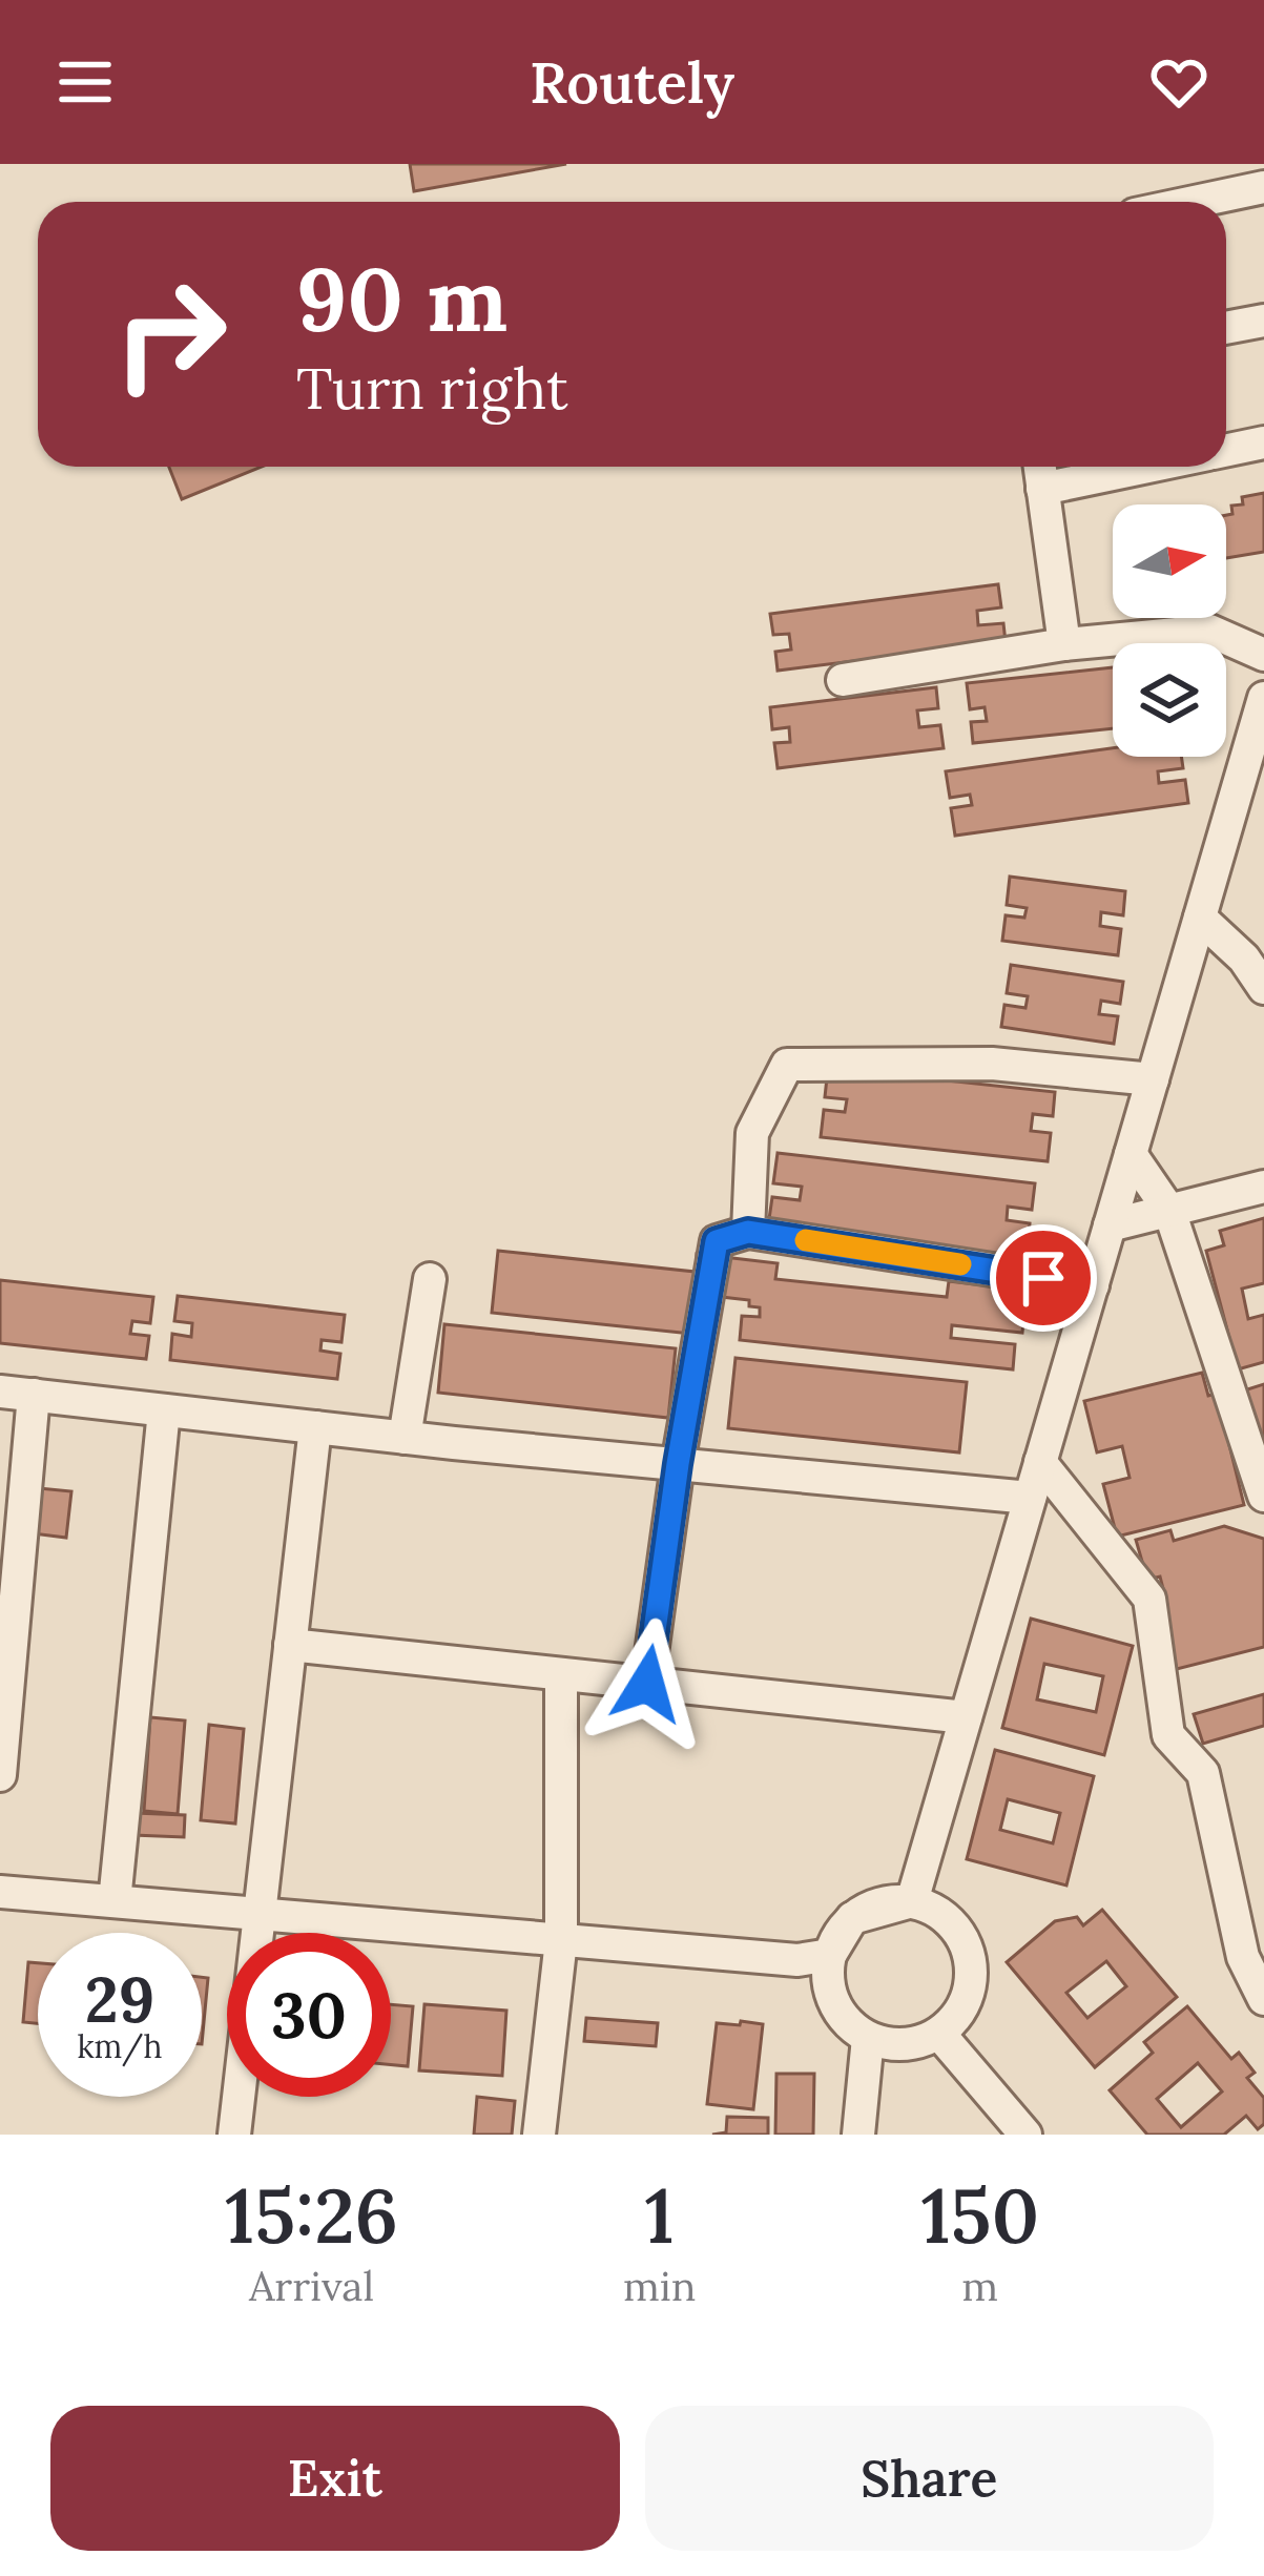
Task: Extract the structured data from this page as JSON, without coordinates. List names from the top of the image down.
{
  "north": "right",
  "page": {
    "header": "Routely",
    "turn": ["90 m", "Turn right"],
    "speed": "29 km/h",
    "limit": "30",
    "eta": [
      "15:26",
      "Arrival",
      "1",
      "min",
      "150",
      "m"
    ],
    "buttons": ["Exit", "Share"]
  }
}
